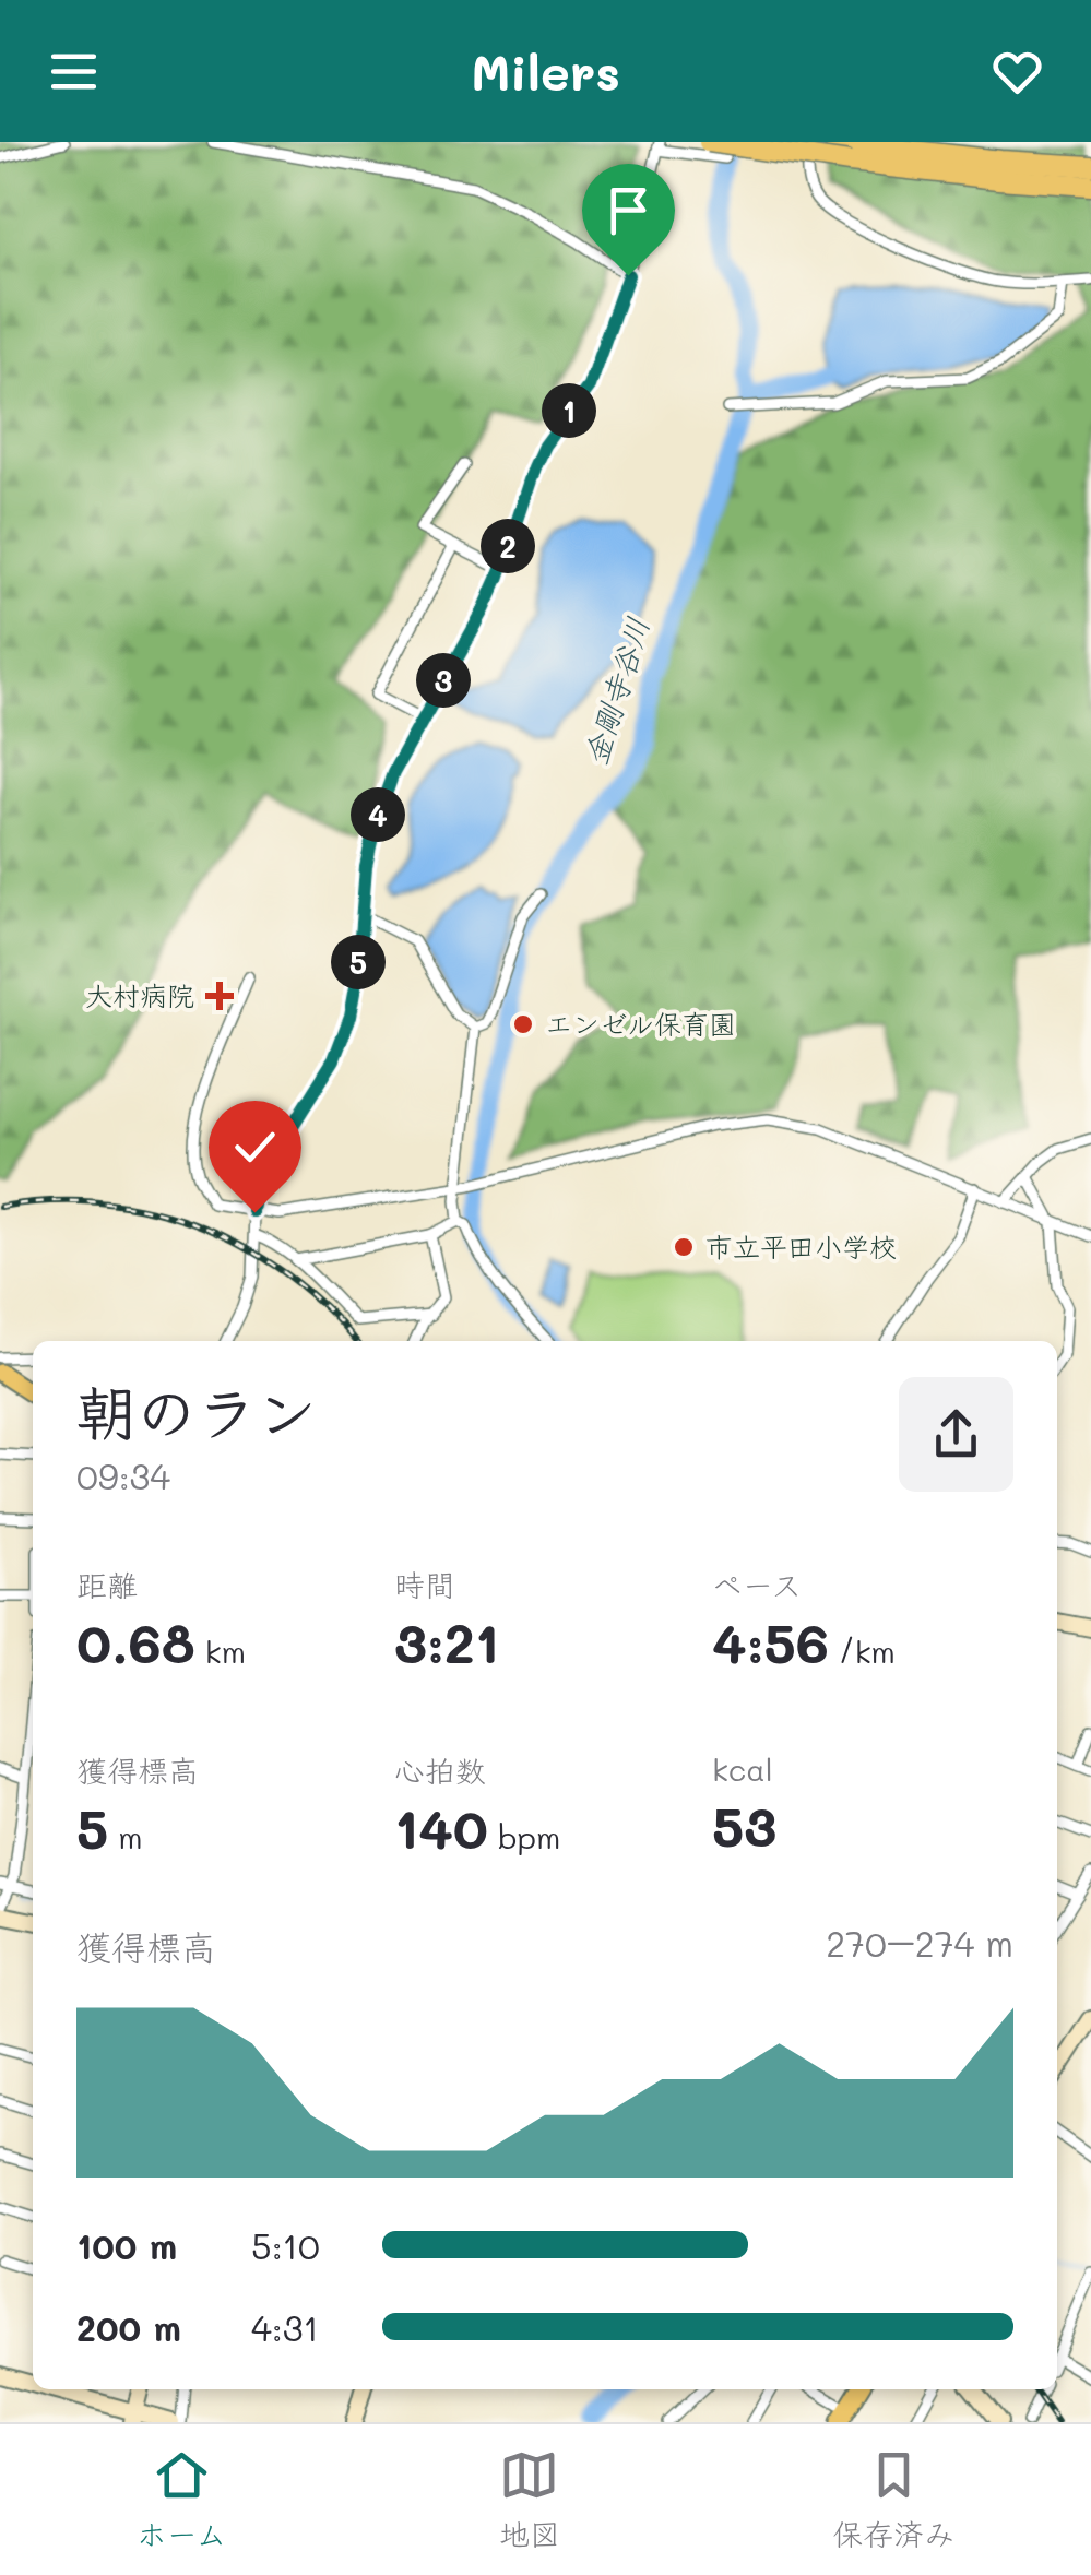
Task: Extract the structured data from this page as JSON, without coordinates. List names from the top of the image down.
{
  "water": ["金剛寺谷川"],
  "places": {
    "health": ["大村病院"],
    "other": ["エンゼル保育園", "市立平田小学校"]
  },
  "page": {
    "header": "Milers",
    "pins": [
      "1",
      "2",
      "3",
      "4",
      "5"
    ],
    "heading": ["朝のラン", "09:34"],
    "stats": [
      ["距離", "0.68 km"],
      ["時間", "3:21"],
      ["ペース", "4:56 /km"],
      ["獲得標高", "5 m"],
      ["心拍数", "140 bpm"],
      ["kcal", "53"]
    ],
    "chart": ["獲得標高", "270–274 m"],
    "list": [
      {
        "name": "100 m",
        "note": "5:10"
      },
      {
        "name": "200 m",
        "note": "4:31"
      }
    ],
    "tabs": ["ホーム", "地図", "保存済み"]
  }
}
